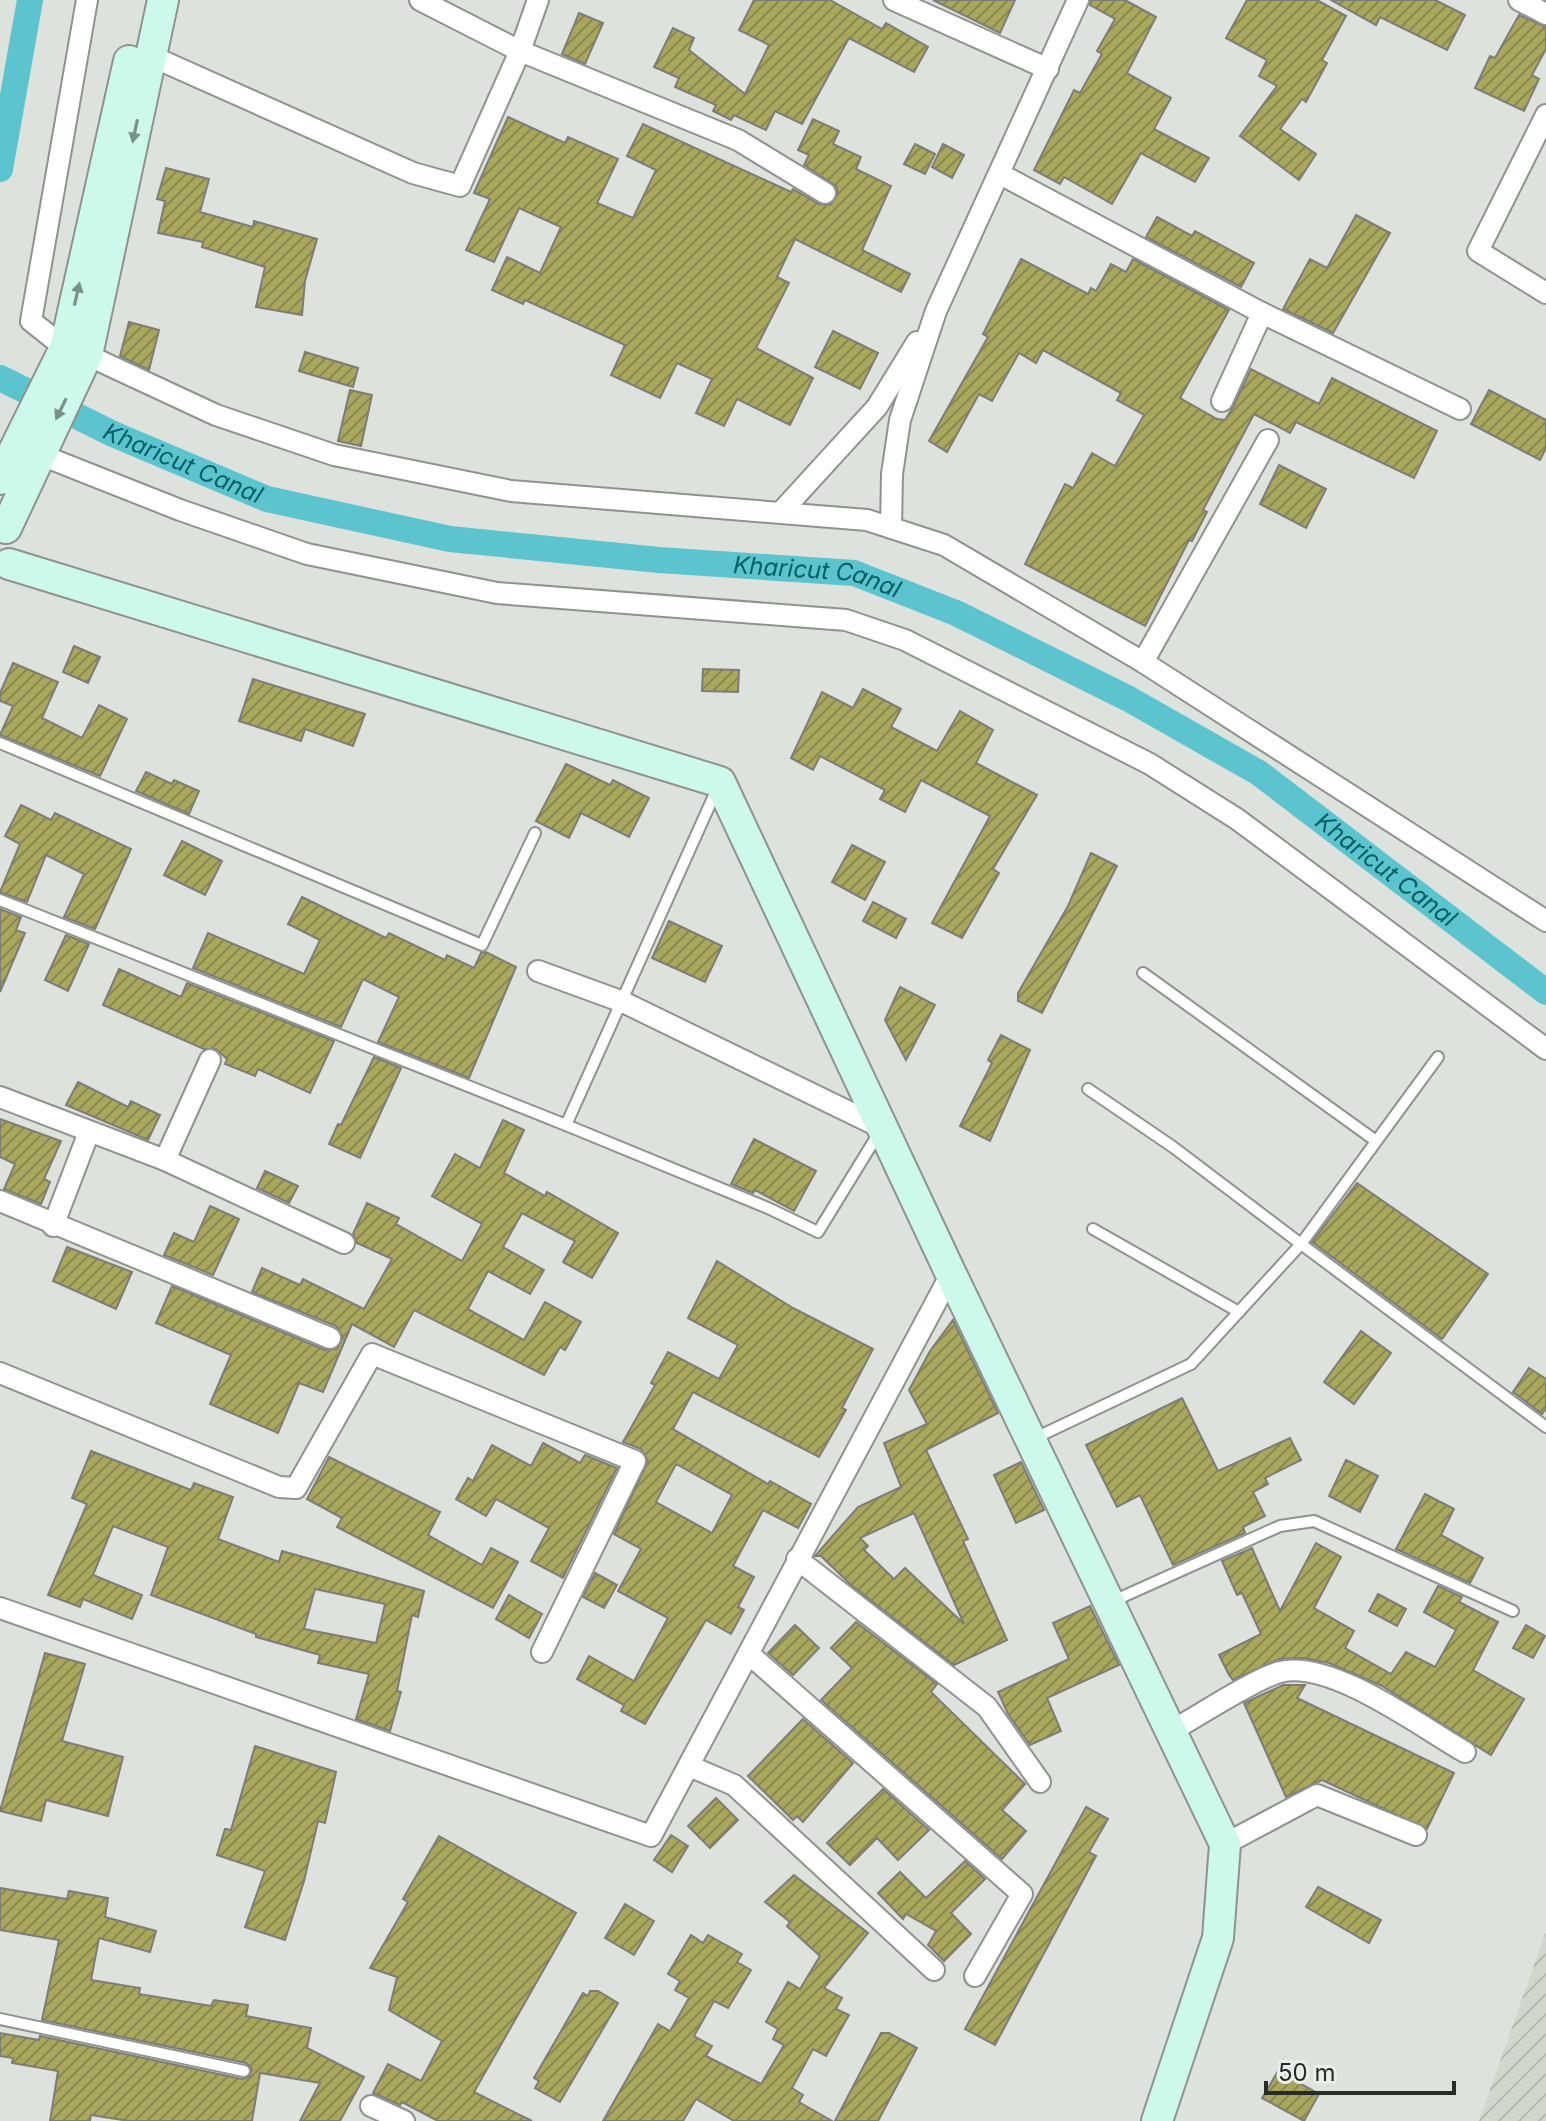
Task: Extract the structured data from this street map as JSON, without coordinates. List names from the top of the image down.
{
  "water": ["Kharicut Canal"],
  "scale_bar": "50 m"
}
